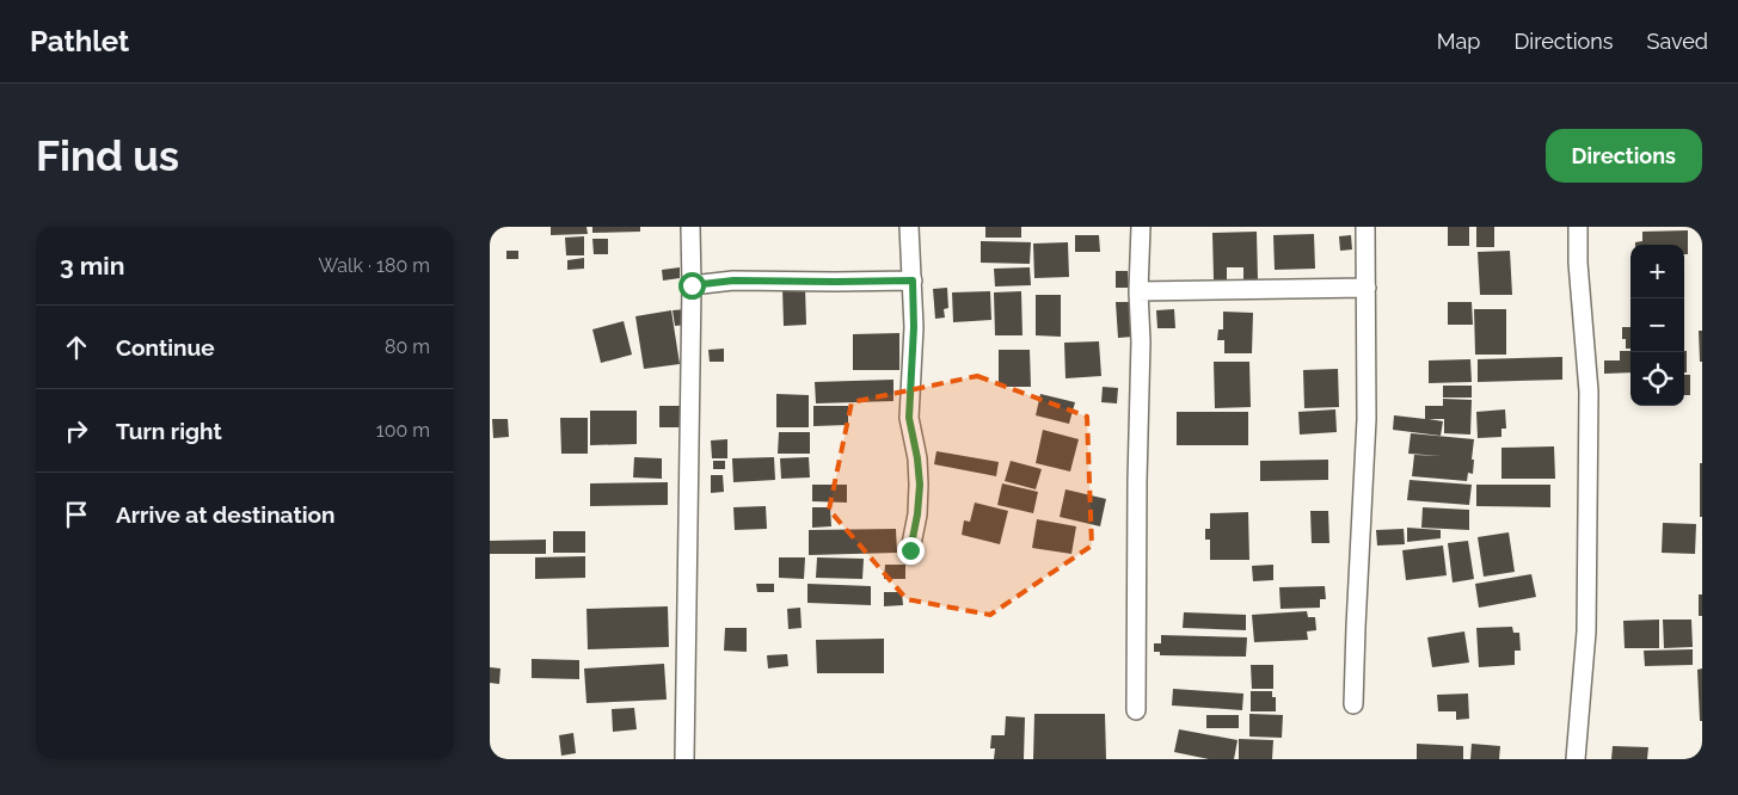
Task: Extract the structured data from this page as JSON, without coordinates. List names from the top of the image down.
{
  "page": {
    "header": "Pathlet",
    "nav": ["Map", "Directions", "Saved"],
    "buttons": "Directions",
    "title": "Find us",
    "heading": ["3 min", "Walk · 180 m"],
    "map_buttons": ["+", "−"],
    "list": [
      ["Continue", "80 m"],
      ["Turn right", "100 m"],
      "Arrive at destination"
    ]
  }
}
